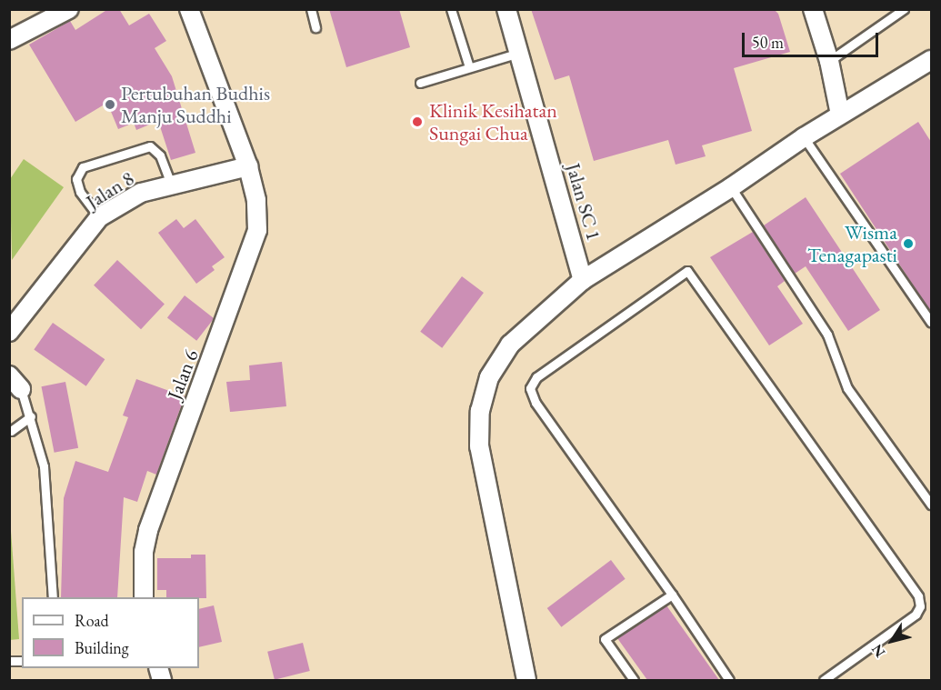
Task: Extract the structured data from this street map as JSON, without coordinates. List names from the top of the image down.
{
  "streets": {
    "street": ["Jalan 8", "Jalan SC 1", "Jalan 6"]
  },
  "crossings": [
    ["Jalan 8", "Jalan 6"]
  ],
  "places": ["Pertubuhan Budhis Manju Suddhi", "Klinik Kesihatan Sungai Chua", "Wisma Tenagapasti"],
  "legend": ["Road", "Building"],
  "scale_bar": "50 m",
  "north": "bottom left"
}
